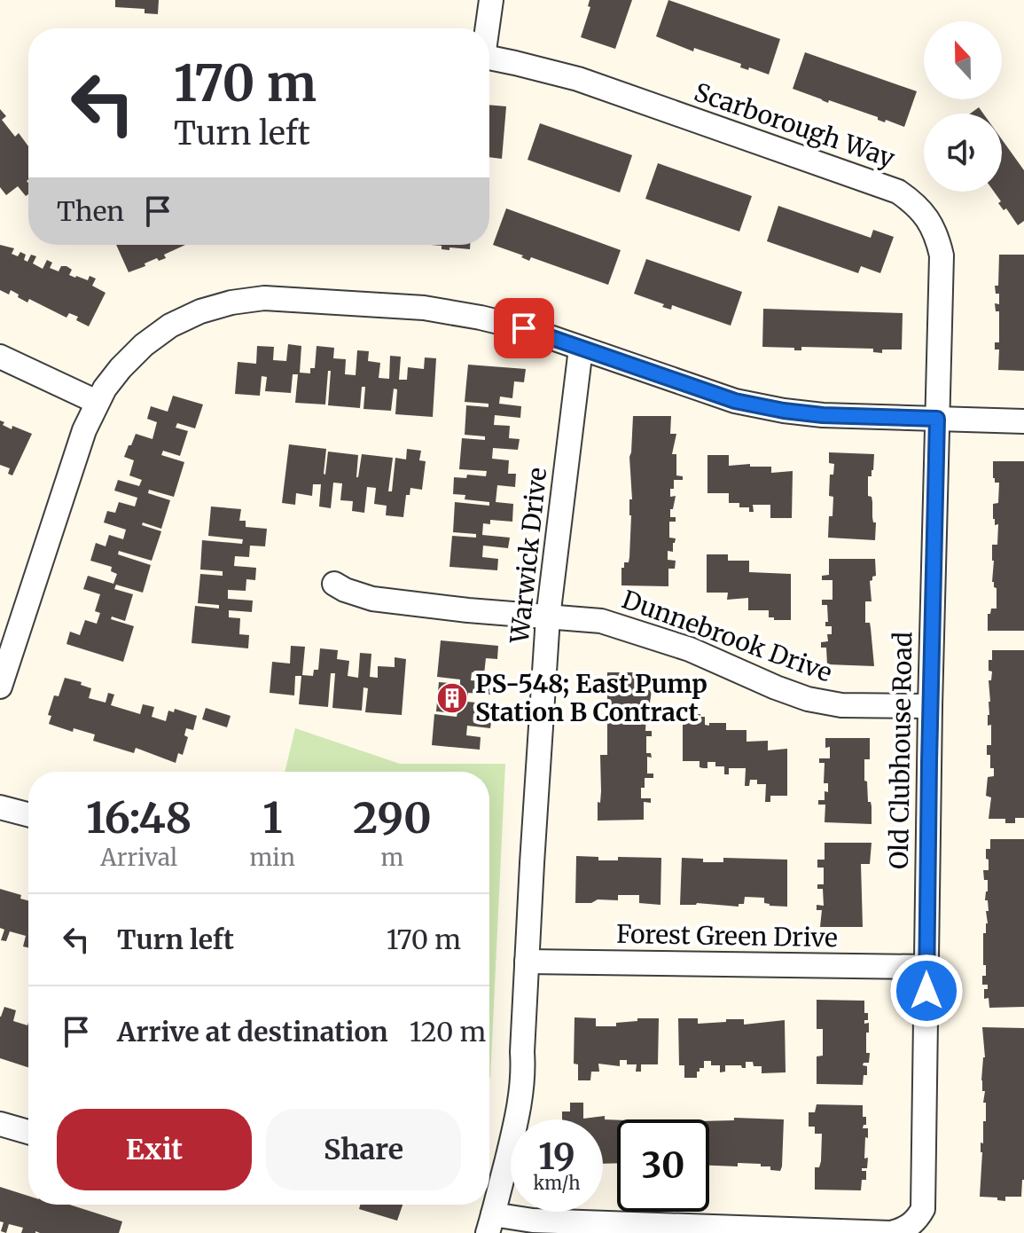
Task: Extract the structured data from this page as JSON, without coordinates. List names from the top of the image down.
{
  "streets": {
    "street": [
      "Scarborough Way",
      "Warwick Drive",
      "Dunnebrook Drive",
      "Old Clubhouse Road",
      "Forest Green Drive"
    ]
  },
  "crossings": [
    ["Scarborough Way", "Old Clubhouse Road"],
    ["Warwick Drive", "Dunnebrook Drive"],
    ["Warwick Drive", "Old Clubhouse Road"],
    ["Warwick Drive", "Forest Green Drive"],
    ["Dunnebrook Drive", "Old Clubhouse Road"],
    ["Old Clubhouse Road", "Forest Green Drive"]
  ],
  "places": {
    "building": ["PS-548; East Pump Station B Contract"]
  },
  "north": "top",
  "page": {
    "turn": ["170 m", "Turn left"],
    "then": "Then",
    "eta": [
      "16:48",
      "Arrival",
      "1",
      "min",
      "290",
      "m"
    ],
    "list": [
      {
        "name": "Turn left",
        "value": "170 m"
      },
      {
        "name": "Arrive at destination",
        "value": "120 m"
      }
    ],
    "buttons": ["Exit", "Share"],
    "speed": "19 km/h",
    "limit": "30"
  }
}
